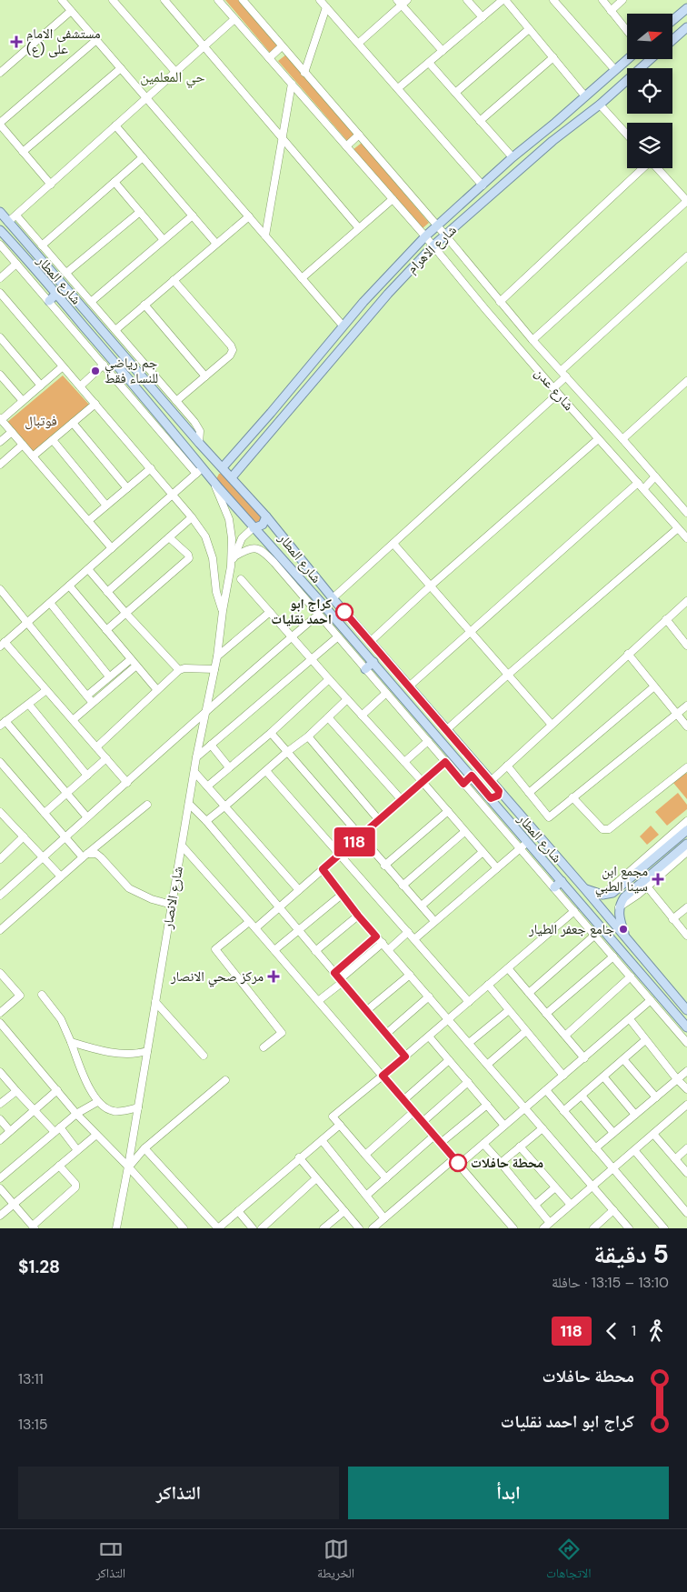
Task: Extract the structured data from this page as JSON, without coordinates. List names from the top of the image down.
{
  "streets": {
    "main road": ["شارع الاهرام", "شارع المطار"],
    "street": ["شارع عدن", "شارع الانصار"]
  },
  "crossings": [
    ["شارع الاهرام", "شارع المطار"],
    ["شارع الاهرام", "شارع عدن"],
    ["شارع الاهرام", "شارع الانصار"],
    ["شارع المطار", "شارع الانصار"]
  ],
  "districts": ["حي المعلمين"],
  "parks": ["فوتبال"],
  "places": {
    "health": ["مستشفی الامام علی (ع)", "مجمع ابن سينا الطبي", "مركز صحي الانصار"],
    "other": [
      "جم رياضي للنساء فقط",
      "كراج ابو احمد نقليات",
      "جامع جعفر الطيار",
      "محطة حافلات"
    ]
  },
  "lines": ["bus line 118"],
  "north": "right",
  "page": {
    "on_map": "118",
    "heading": ["5 دقيقة", "13:10 – 13:15 · حافلة", "$1.28"],
    "legs": ["1", "118"],
    "list": [
      {
        "name": "محطة حافلات",
        "value": "13:11"
      },
      {
        "name": "كراج ابو احمد نقليات",
        "value": "13:15"
      }
    ],
    "buttons": ["ابدأ", "التذاكر"],
    "tabs": ["الاتجاهات", "الخريطة", "التذاكر"]
  }
}
